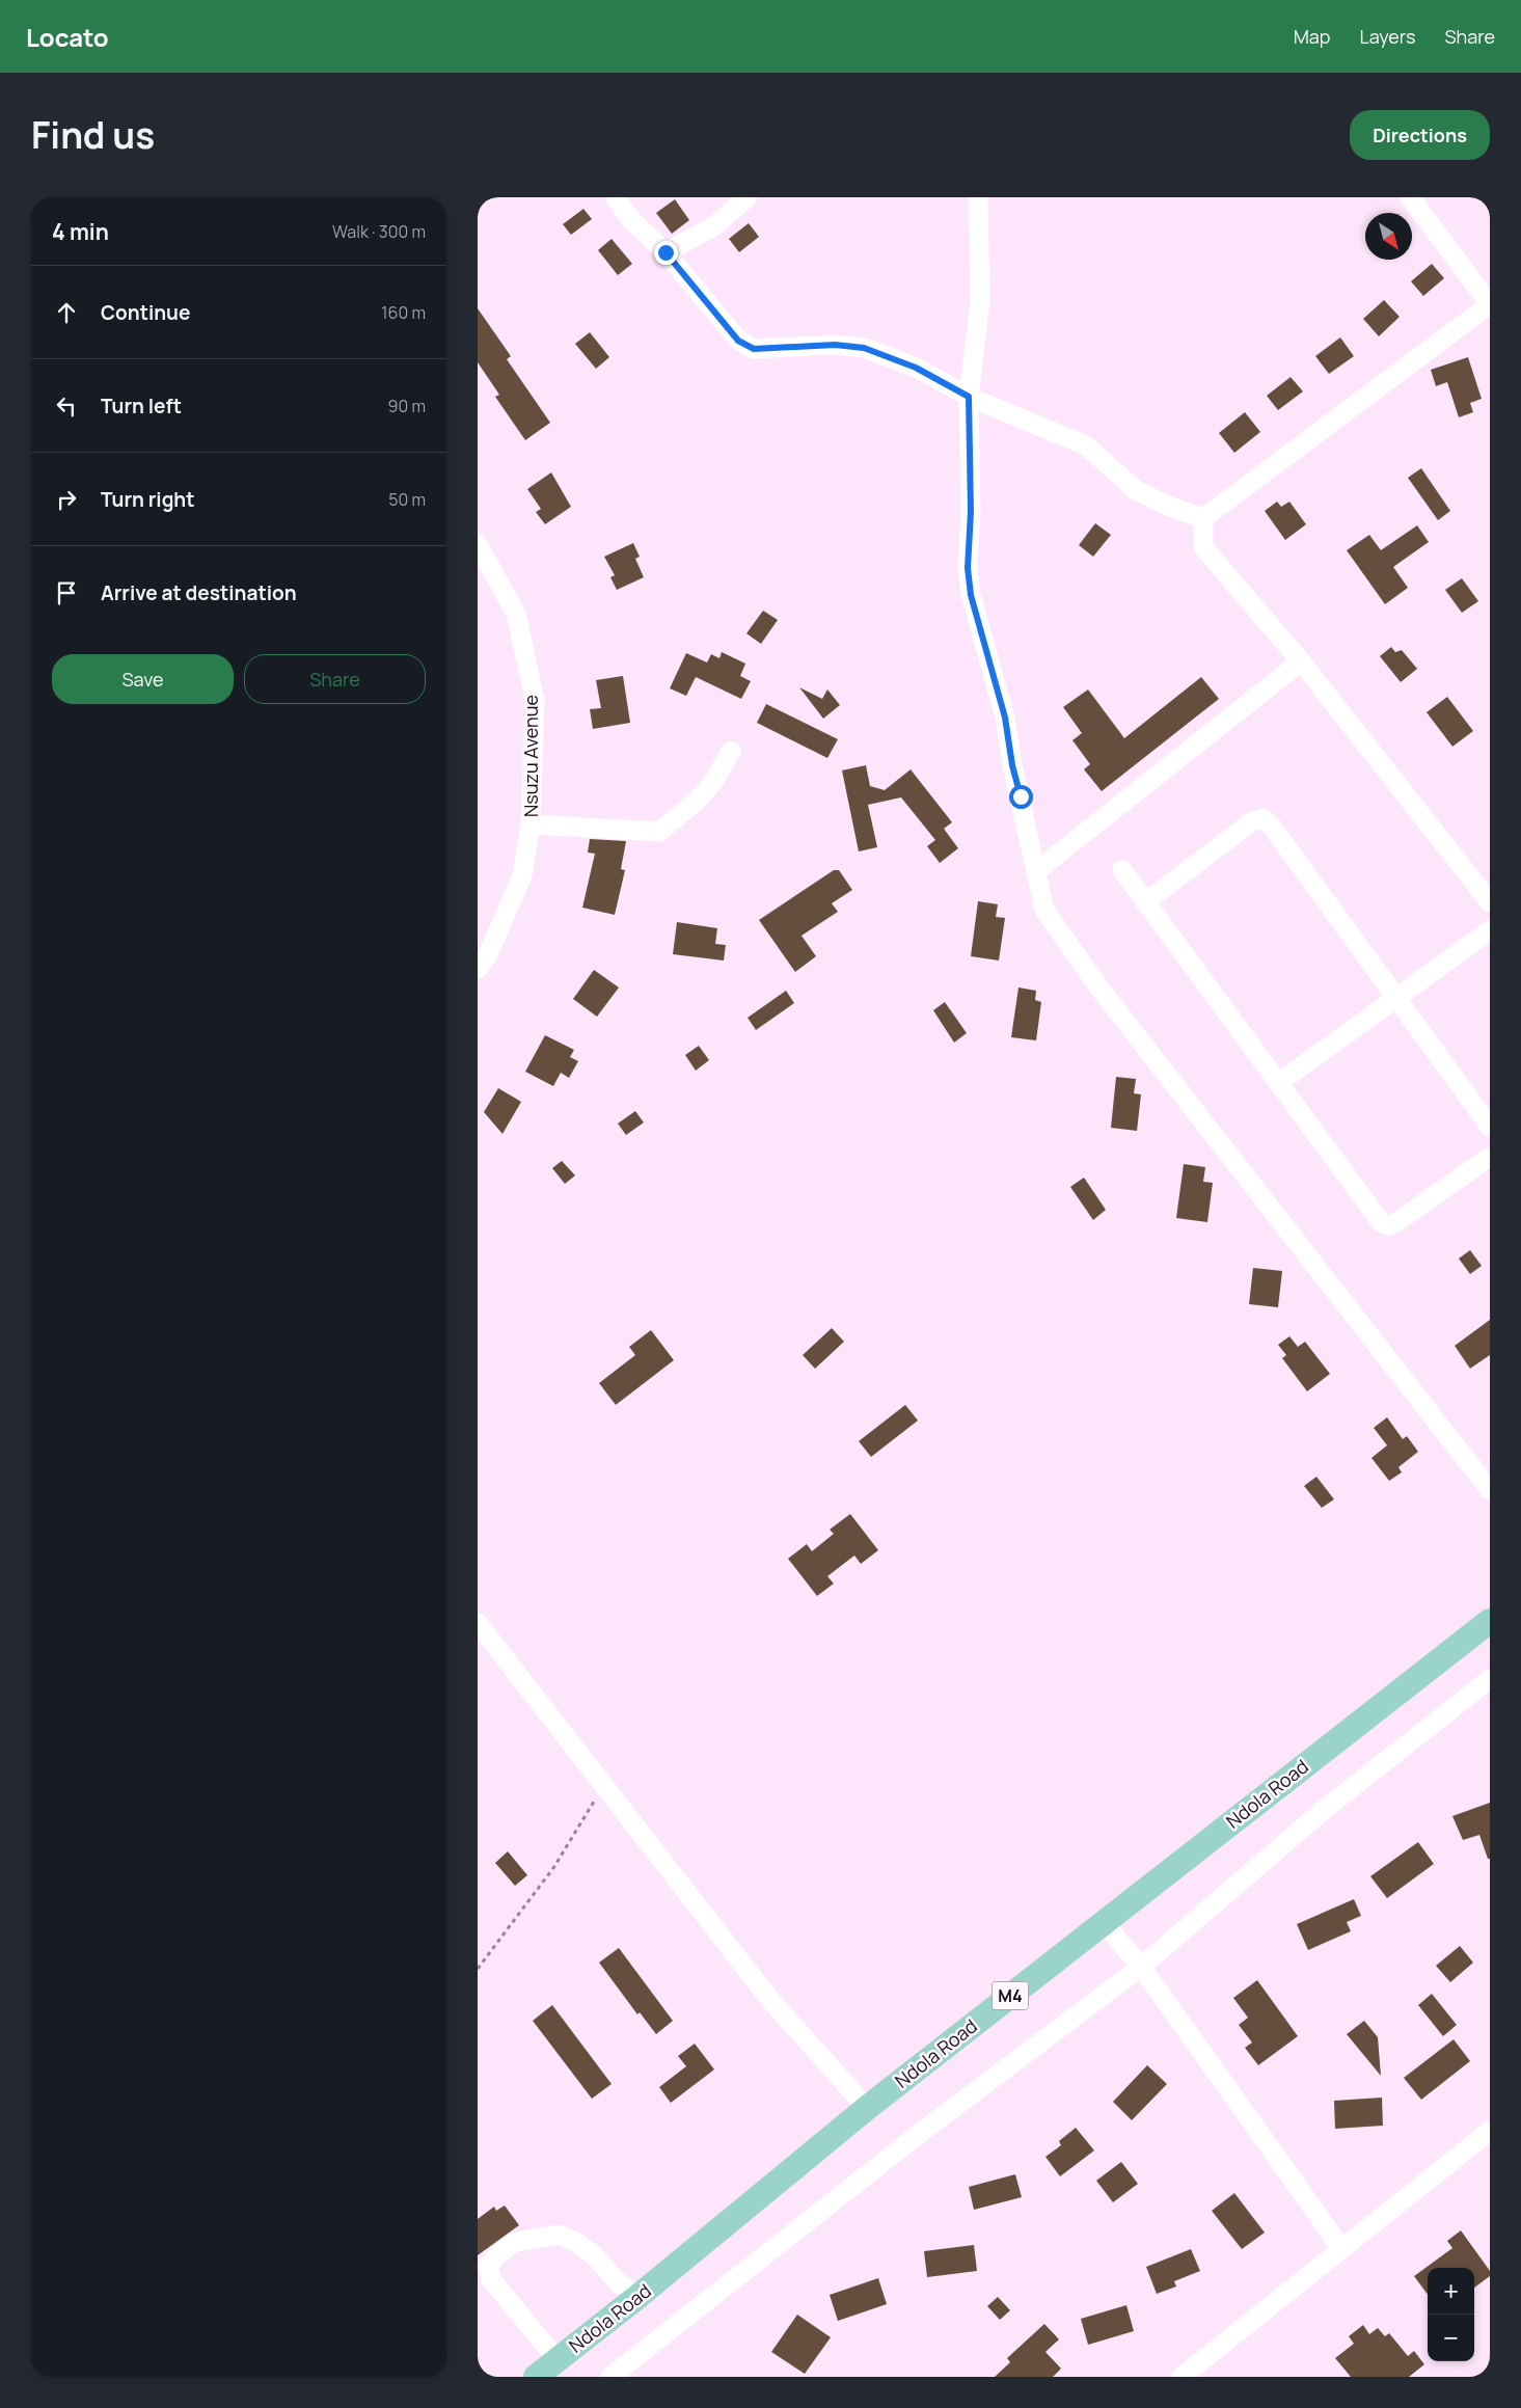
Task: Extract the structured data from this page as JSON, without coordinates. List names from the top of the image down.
{
  "streets": {
    "main road": ["Ndola Road", "M4"],
    "street": ["Nsuzu Avenue"]
  },
  "north": "bottom right",
  "page": {
    "header": "Locato",
    "nav": ["Map", "Layers", "Share"],
    "title": "Find us",
    "buttons": [
      "Directions",
      ["Save", "Share"]
    ],
    "heading": ["4 min", "Walk · 300 m"],
    "list": [
      ["Continue", "160 m"],
      ["Turn left", "90 m"],
      ["Turn right", "50 m"],
      "Arrive at destination"
    ],
    "map_buttons": ["+", "−"]
  }
}
